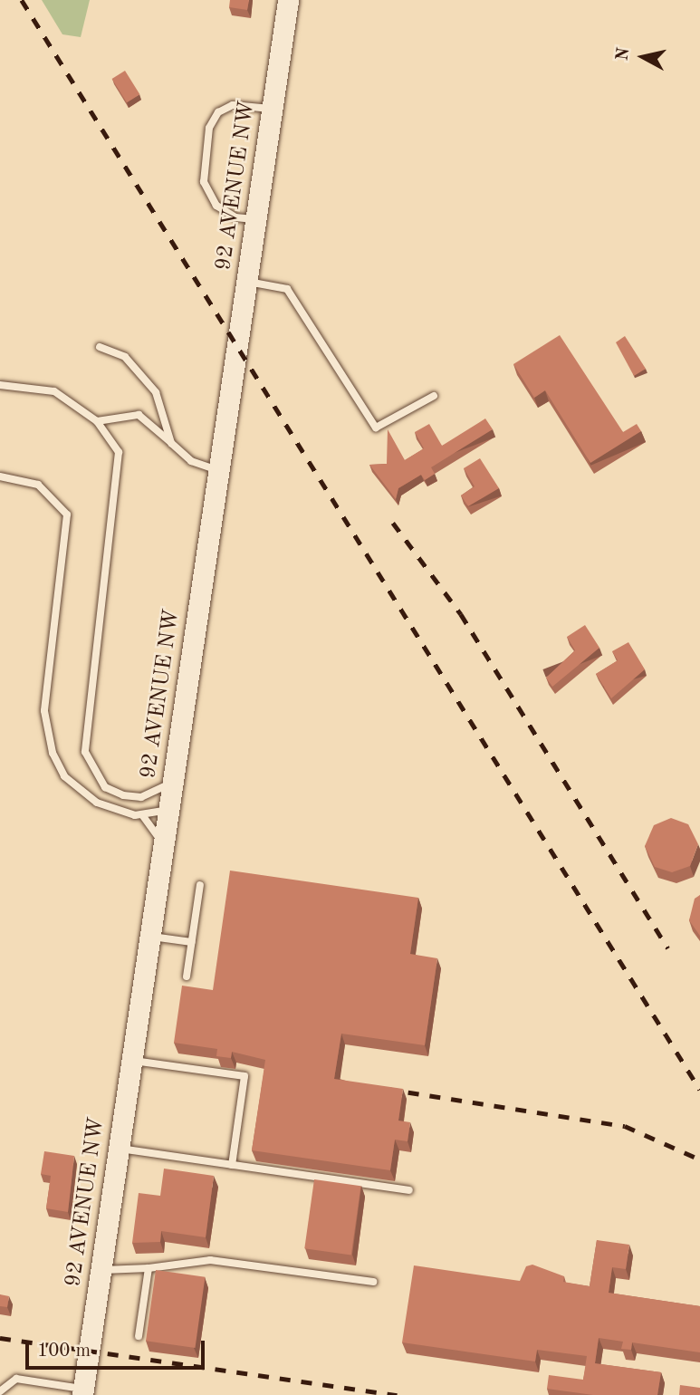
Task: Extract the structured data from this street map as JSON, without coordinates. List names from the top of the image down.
{
  "streets": {
    "main road": ["92 AVENUE NW"]
  },
  "scale_bar": "100 m",
  "north": "left"
}
